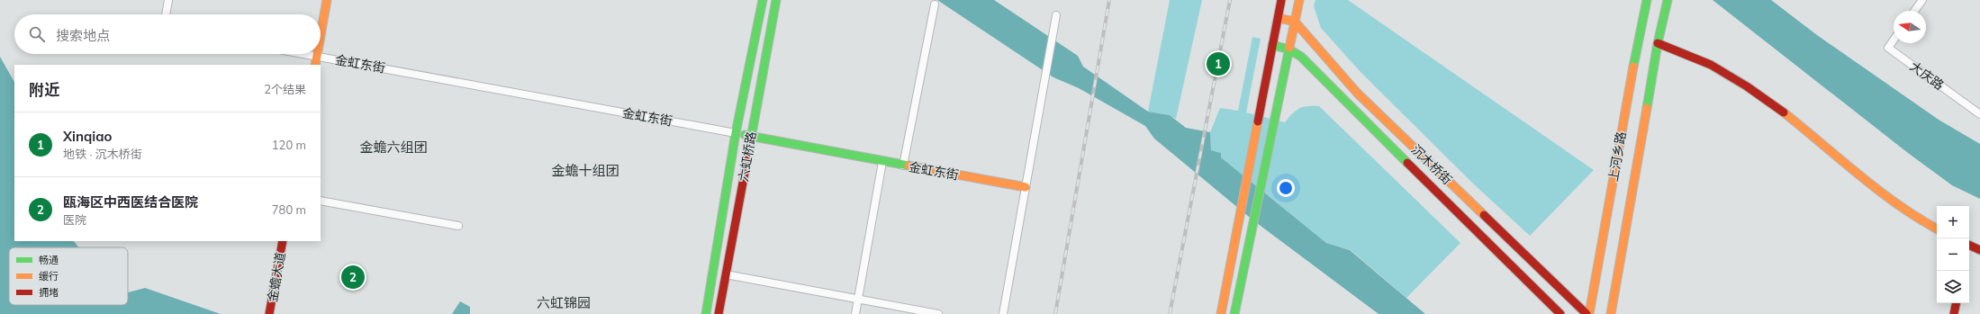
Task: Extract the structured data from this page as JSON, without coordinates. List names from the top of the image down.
{
  "streets": {
    "street": [
      "金虹东街",
      "大庆路",
      "六虹桥路",
      "上河乡路",
      "沉木桥街",
      "金蟾大道"
    ]
  },
  "crossings": [
    ["金虹东街", "六虹桥路"],
    ["上河乡路", "沉木桥街"]
  ],
  "districts": ["金蟾六组团", "金蟾十组团", "六虹锦园"],
  "legend": ["畅通", "缓行", "拥堵"],
  "north": "left",
  "page": {
    "search": "搜索地点",
    "pins": ["1", "2"],
    "heading": ["附近", "2个结果"],
    "list": [
      {
        "mark": "1",
        "name": "Xinqiao",
        "note": "地铁 · 沉木桥街",
        "value": "120 m"
      },
      {
        "mark": "2",
        "name": "瓯海区中西医结合医院",
        "note": "医院",
        "value": "780 m"
      }
    ],
    "map_buttons": ["+", "−"]
  }
}
